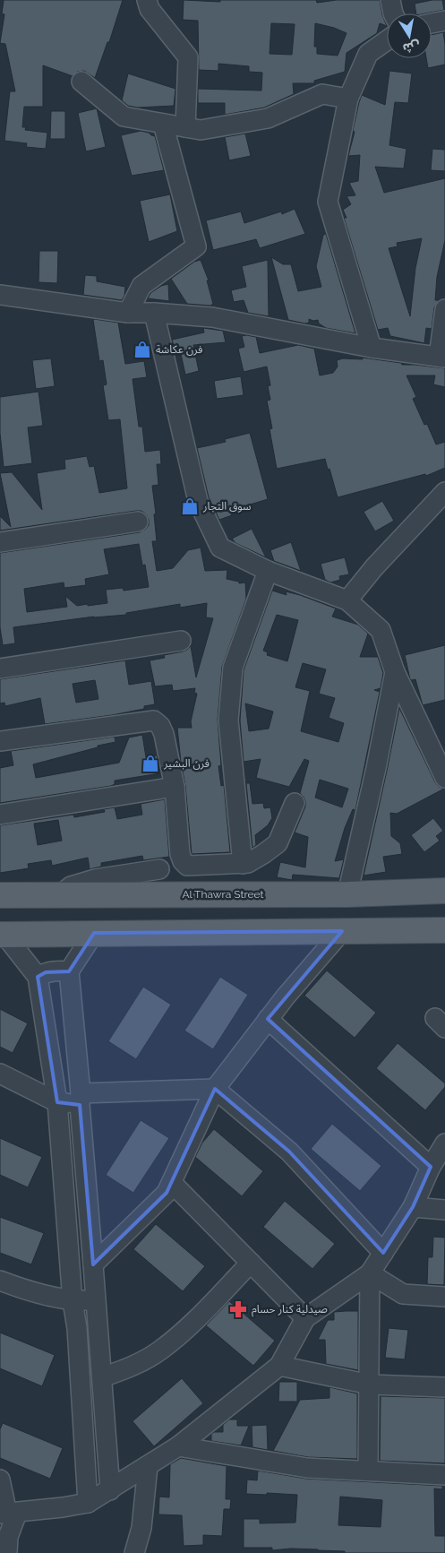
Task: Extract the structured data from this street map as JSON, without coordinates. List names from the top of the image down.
{
  "streets": {
    "main road": ["Al Thawra Street"]
  },
  "places": {
    "shop": ["فرن عكاشة", "سوق التجار", "فرن البشير"],
    "pharmacy": ["صيدلية كنار حسام"]
  },
  "north": "bottom"
}
